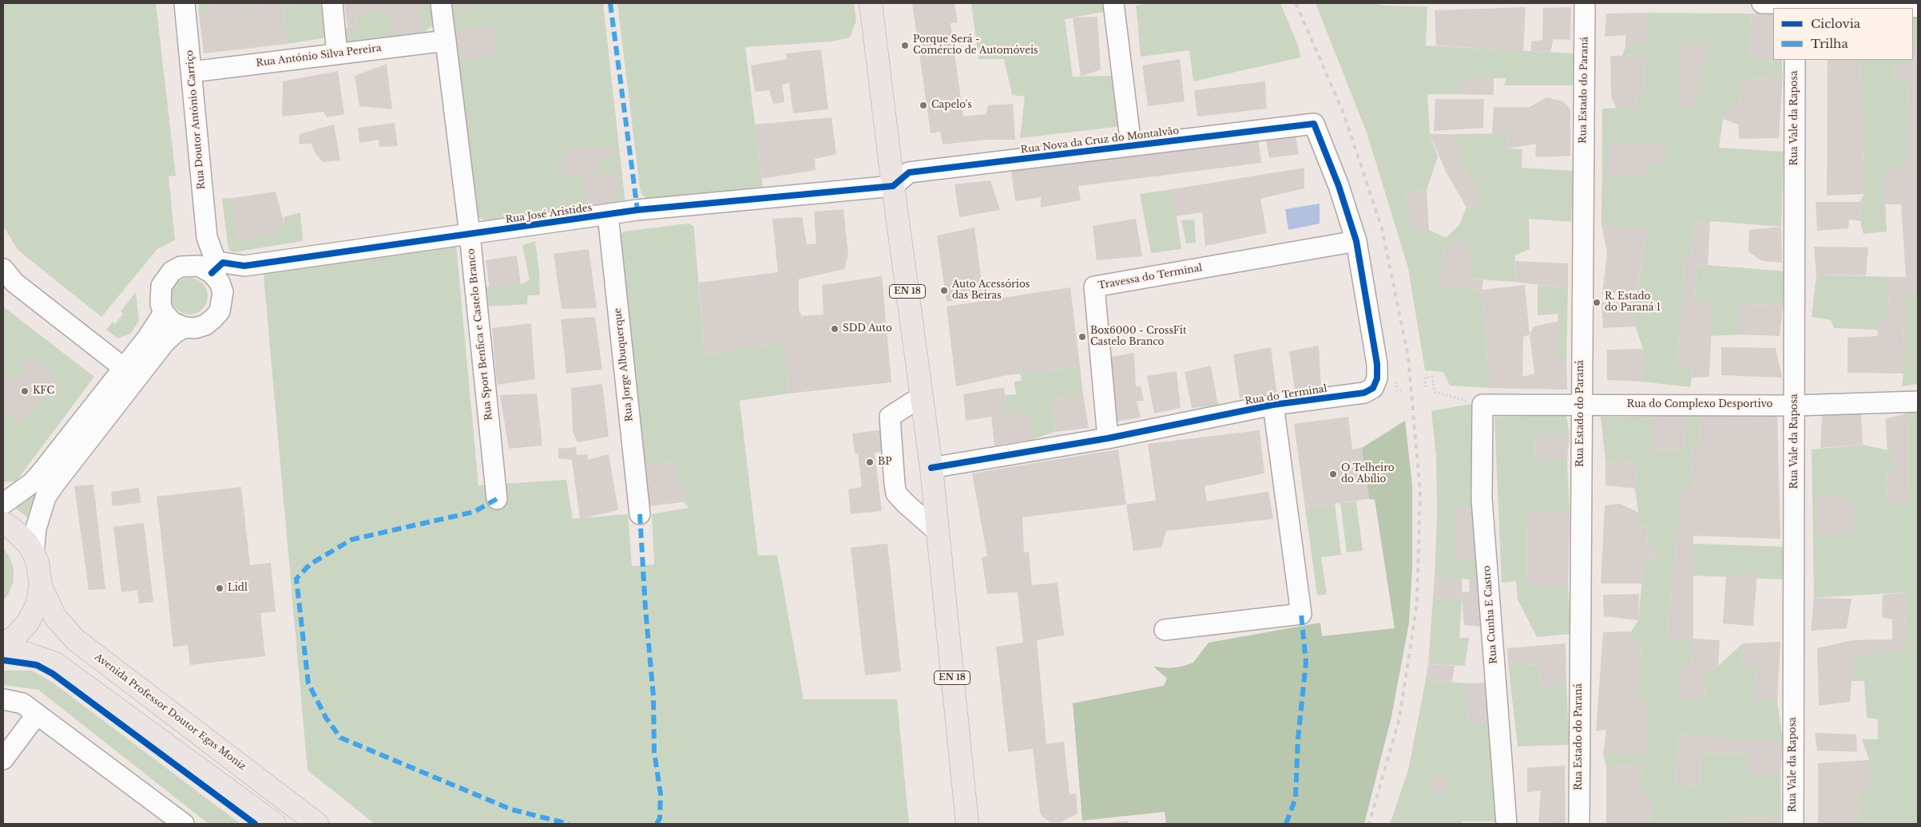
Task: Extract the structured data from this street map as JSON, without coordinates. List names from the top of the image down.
{
  "streets": {
    "main road": ["EN 18", "Avenida Professor Doutor Egas Moniz"],
    "street": [
      "Rua António Silva Pereira",
      "Rua Estado do Paraná",
      "Rua Vale da Raposa",
      "Rua Doutor António Carriço",
      "Rua Nova da Cruz do Montalvão",
      "Rua José Aristides",
      "Travessa do Terminal",
      "Rua Sport Benfica e Castelo Branco",
      "Rua Jorge Albuquerque",
      "Rua do Terminal",
      "Rua do Complexo Desportivo",
      "Rua Cunha E Castro"
    ]
  },
  "crossings": [
    ["Rua António Silva Pereira", "Rua Doutor António Carriço"],
    ["Rua António Silva Pereira", "Rua Sport Benfica e Castelo Branco"],
    ["Rua Estado do Paraná", "Rua do Complexo Desportivo"],
    ["Rua Vale da Raposa", "Rua do Complexo Desportivo"],
    ["Rua Doutor António Carriço", "Rua José Aristides"],
    ["Rua Nova da Cruz do Montalvão", "Rua José Aristides"],
    ["Rua Nova da Cruz do Montalvão", "EN 18"],
    ["Rua Nova da Cruz do Montalvão", "Rua do Terminal"],
    ["Rua José Aristides", "EN 18"],
    ["Rua José Aristides", "Rua Sport Benfica e Castelo Branco"],
    ["Rua José Aristides", "Rua Jorge Albuquerque"],
    ["Travessa do Terminal", "Rua do Terminal"],
    ["EN 18", "Rua do Terminal"],
    ["Rua do Complexo Desportivo", "Rua Cunha E Castro"]
  ],
  "places": [
    "Porque Será - Comércio de Automóveis",
    "Capelo's",
    "Auto Acessórios das Beiras",
    "R. Estado do Paraná 1",
    "SDD Auto",
    "Box6000 - CrossFit Castelo Branco",
    "KFC",
    "BP",
    "O Telheiro do Abílio",
    "Lidl"
  ],
  "legend": ["Ciclovia", "Trilha"]
}
